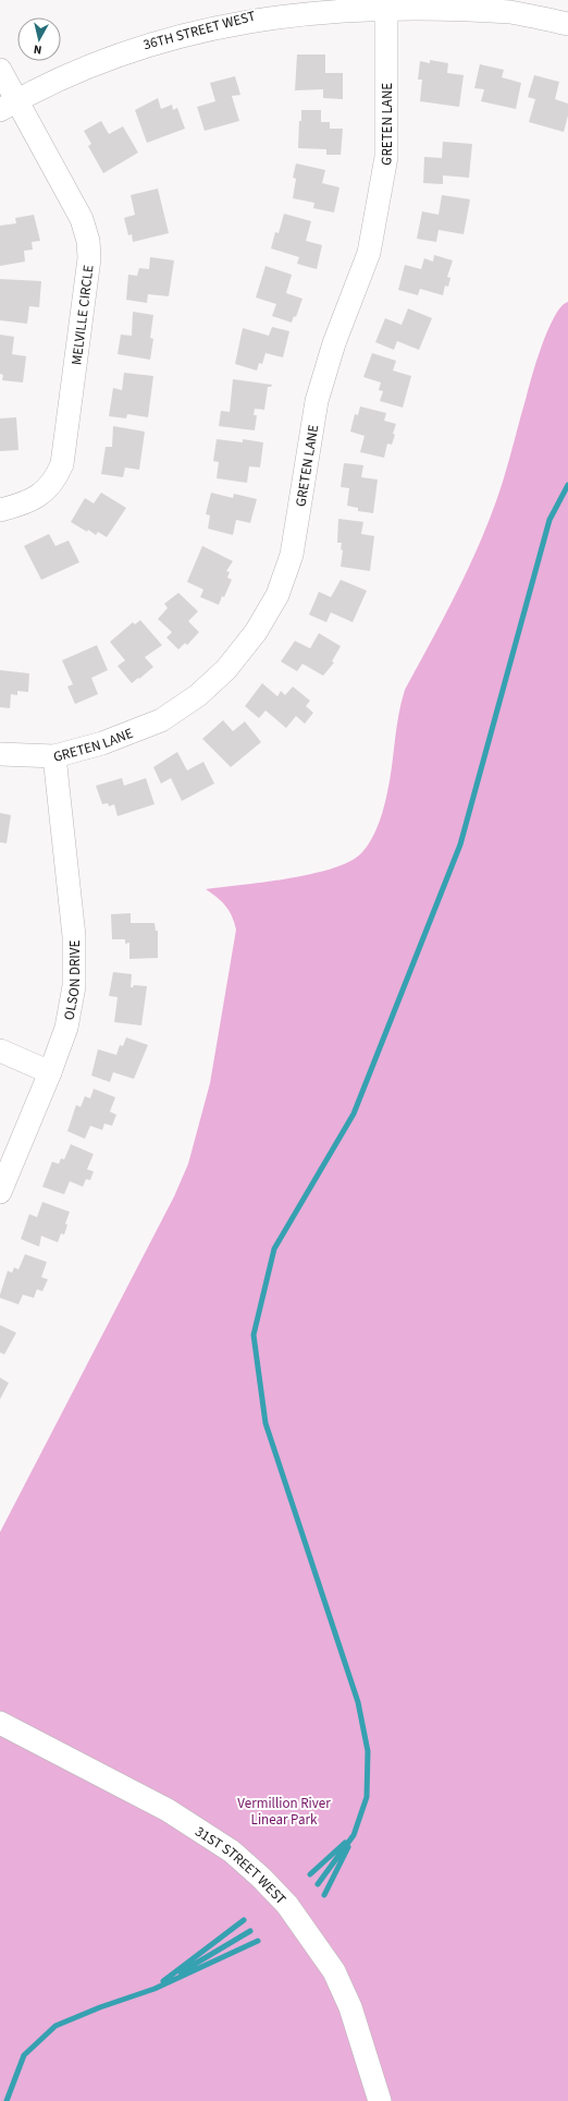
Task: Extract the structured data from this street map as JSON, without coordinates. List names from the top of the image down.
{
  "streets": {
    "street": [
      "36TH STREET WEST",
      "GRETEN LANE",
      "MELVILLE CIRCLE",
      "OLSON DRIVE",
      "31ST STREET WEST"
    ]
  },
  "crossings": [
    ["36TH STREET WEST", "GRETEN LANE"],
    ["36TH STREET WEST", "MELVILLE CIRCLE"],
    ["GRETEN LANE", "OLSON DRIVE"]
  ],
  "parks": ["Vermillion River Linear Park"],
  "north": "bottom"
}
